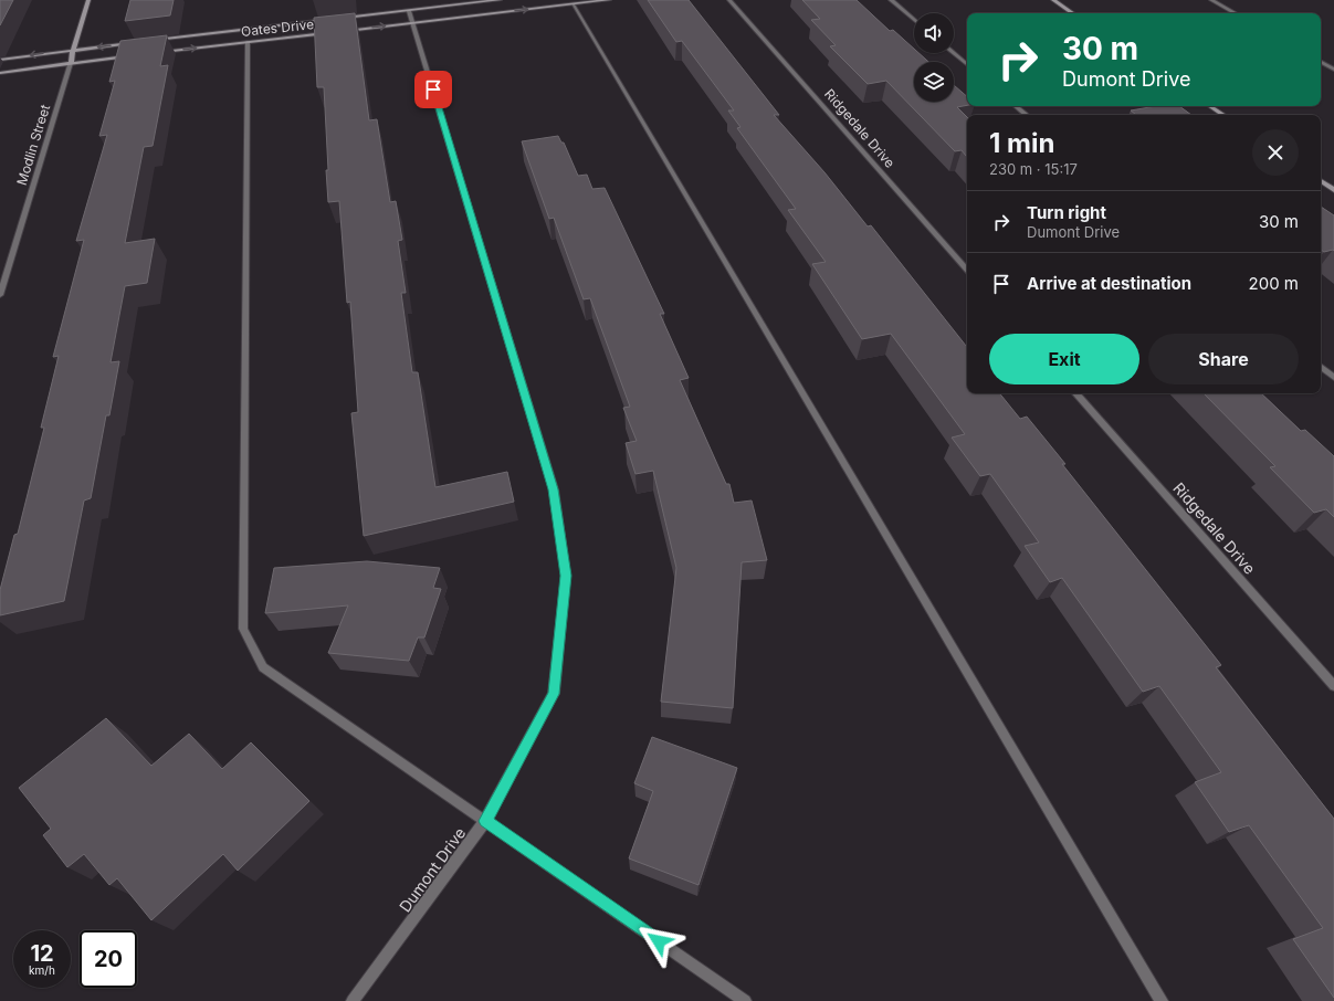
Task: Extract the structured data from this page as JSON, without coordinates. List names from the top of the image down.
{
  "streets": {
    "main road": ["Oates Drive", "Modlin Street"],
    "street": ["Ridgedale Drive", "Dumont Drive"]
  },
  "page": {
    "turn": ["30 m", "Dumont Drive"],
    "heading": ["1 min", "230 m · 15:17"],
    "list": [
      {
        "name": "Turn right",
        "note": "Dumont Drive",
        "value": "30 m"
      },
      {
        "name": "Arrive at destination",
        "value": "200 m"
      }
    ],
    "buttons": ["Exit", "Share"],
    "speed": "12 km/h",
    "limit": "20"
  }
}
